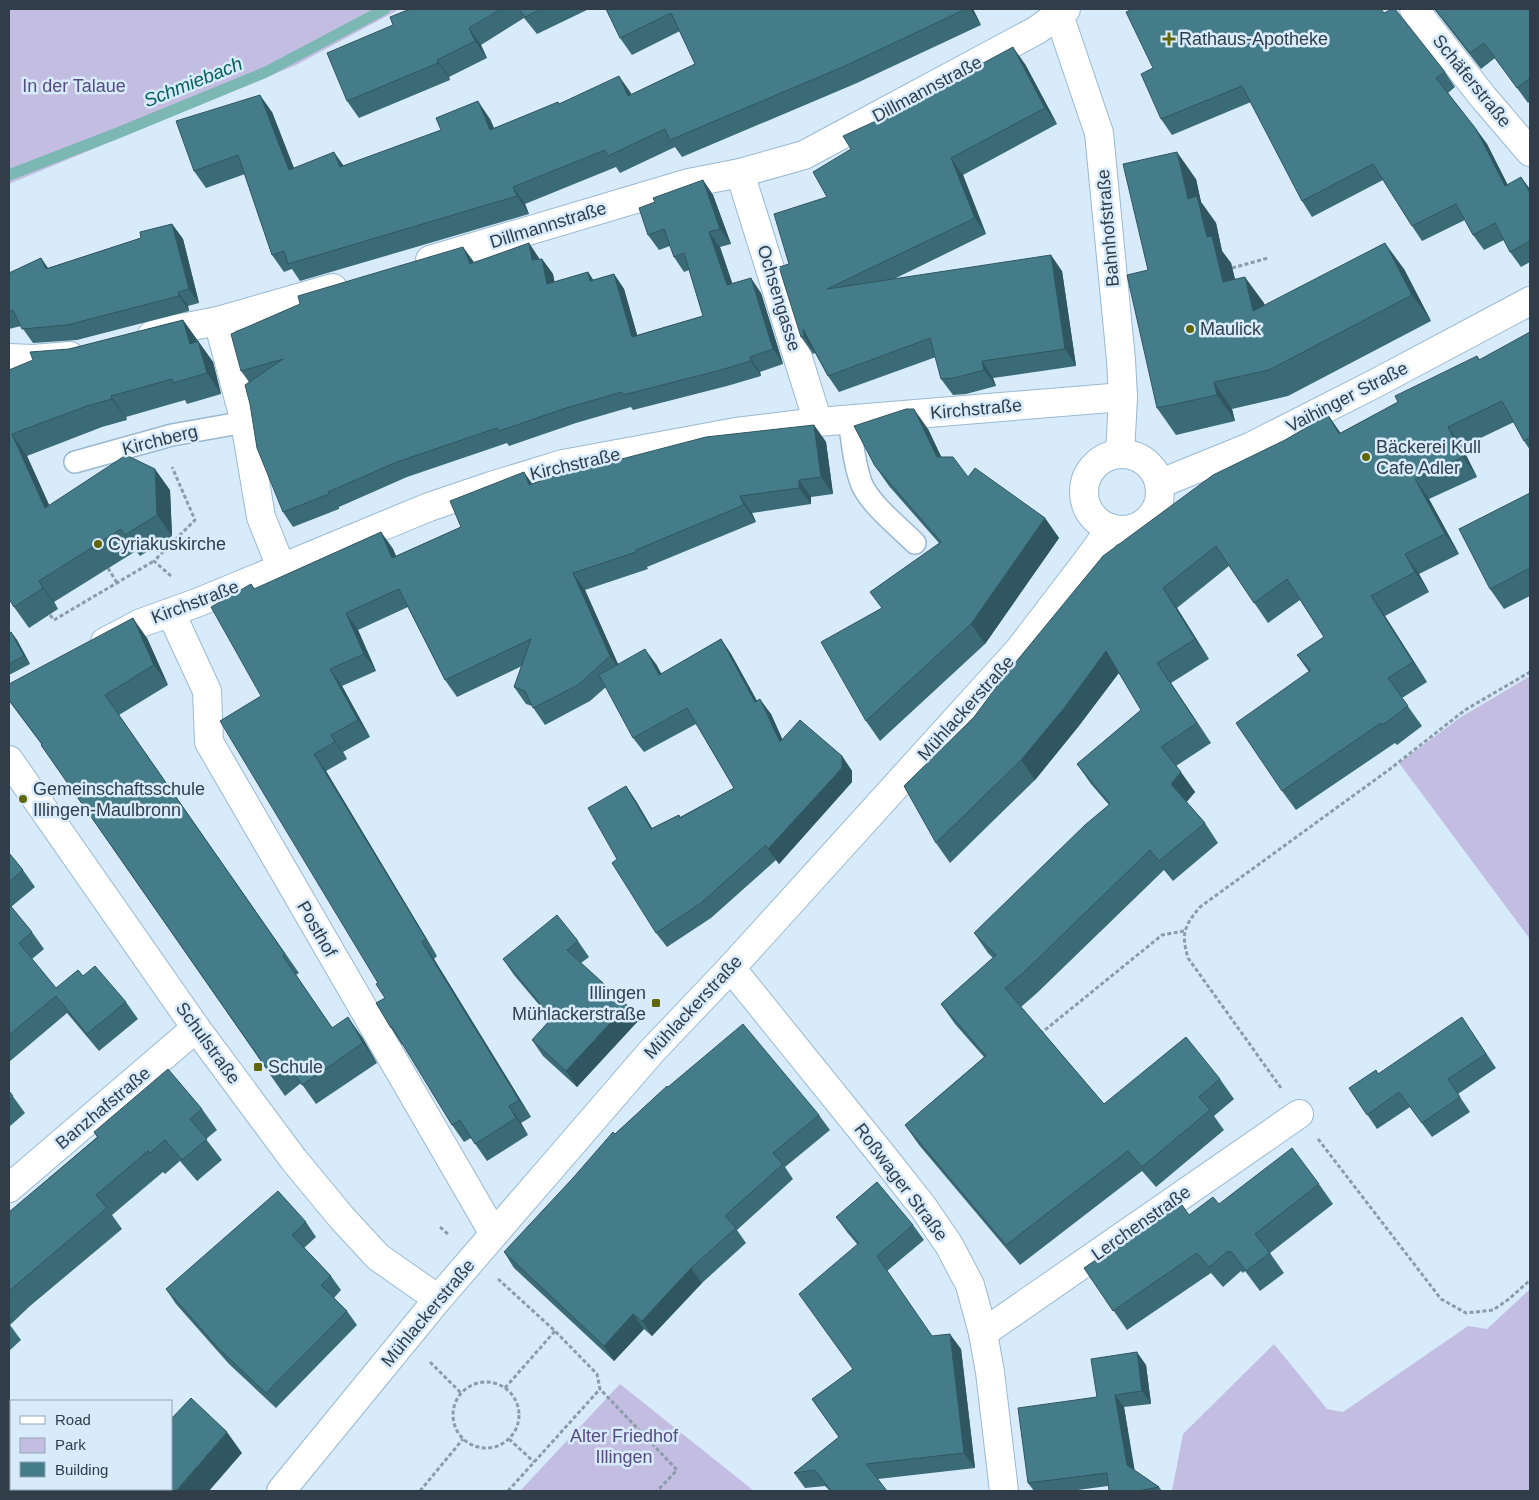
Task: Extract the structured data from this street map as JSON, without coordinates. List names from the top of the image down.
{
  "streets": {
    "street": [
      "Schäferstraße",
      "Dillmannstraße",
      "Bahnhofstraße",
      "Ochsengasse",
      "Vaihinger Straße",
      "Kirchstraße",
      "Mühlackerstraße",
      "Posthof",
      "Schulstraße",
      "Banzhafstraße",
      "Roßwager Straße",
      "Lerchenstraße"
    ],
    "lane": ["Kirchberg"]
  },
  "crossings": [
    ["Dillmannstraße", "Bahnhofstraße"],
    ["Dillmannstraße", "Ochsengasse"],
    ["Bahnhofstraße", "Vaihinger Straße"],
    ["Bahnhofstraße", "Kirchstraße"],
    ["Bahnhofstraße", "Mühlackerstraße"],
    ["Ochsengasse", "Kirchstraße"],
    ["Vaihinger Straße", "Mühlackerstraße"],
    ["Kirchstraße", "Posthof"],
    ["Mühlackerstraße", "Posthof"],
    ["Mühlackerstraße", "Schulstraße"],
    ["Mühlackerstraße", "Roßwager Straße"],
    ["Schulstraße", "Banzhafstraße"],
    ["Roßwager Straße", "Lerchenstraße"]
  ],
  "water": ["Schmiebach"],
  "parks": ["In der Talaue", "Alter Friedhof Illingen"],
  "places": {
    "health": ["Rathaus-Apotheke"],
    "other": [
      "Maulick",
      "Bäckerei Kull Cafe Adler",
      "Cyriakuskirche",
      "Gemeinschaftsschule Illingen-Maulbronn"
    ],
    "transit": ["Illingen Mühlackerstraße", "Schule"]
  },
  "legend": ["Road", "Park", "Building"]
}
